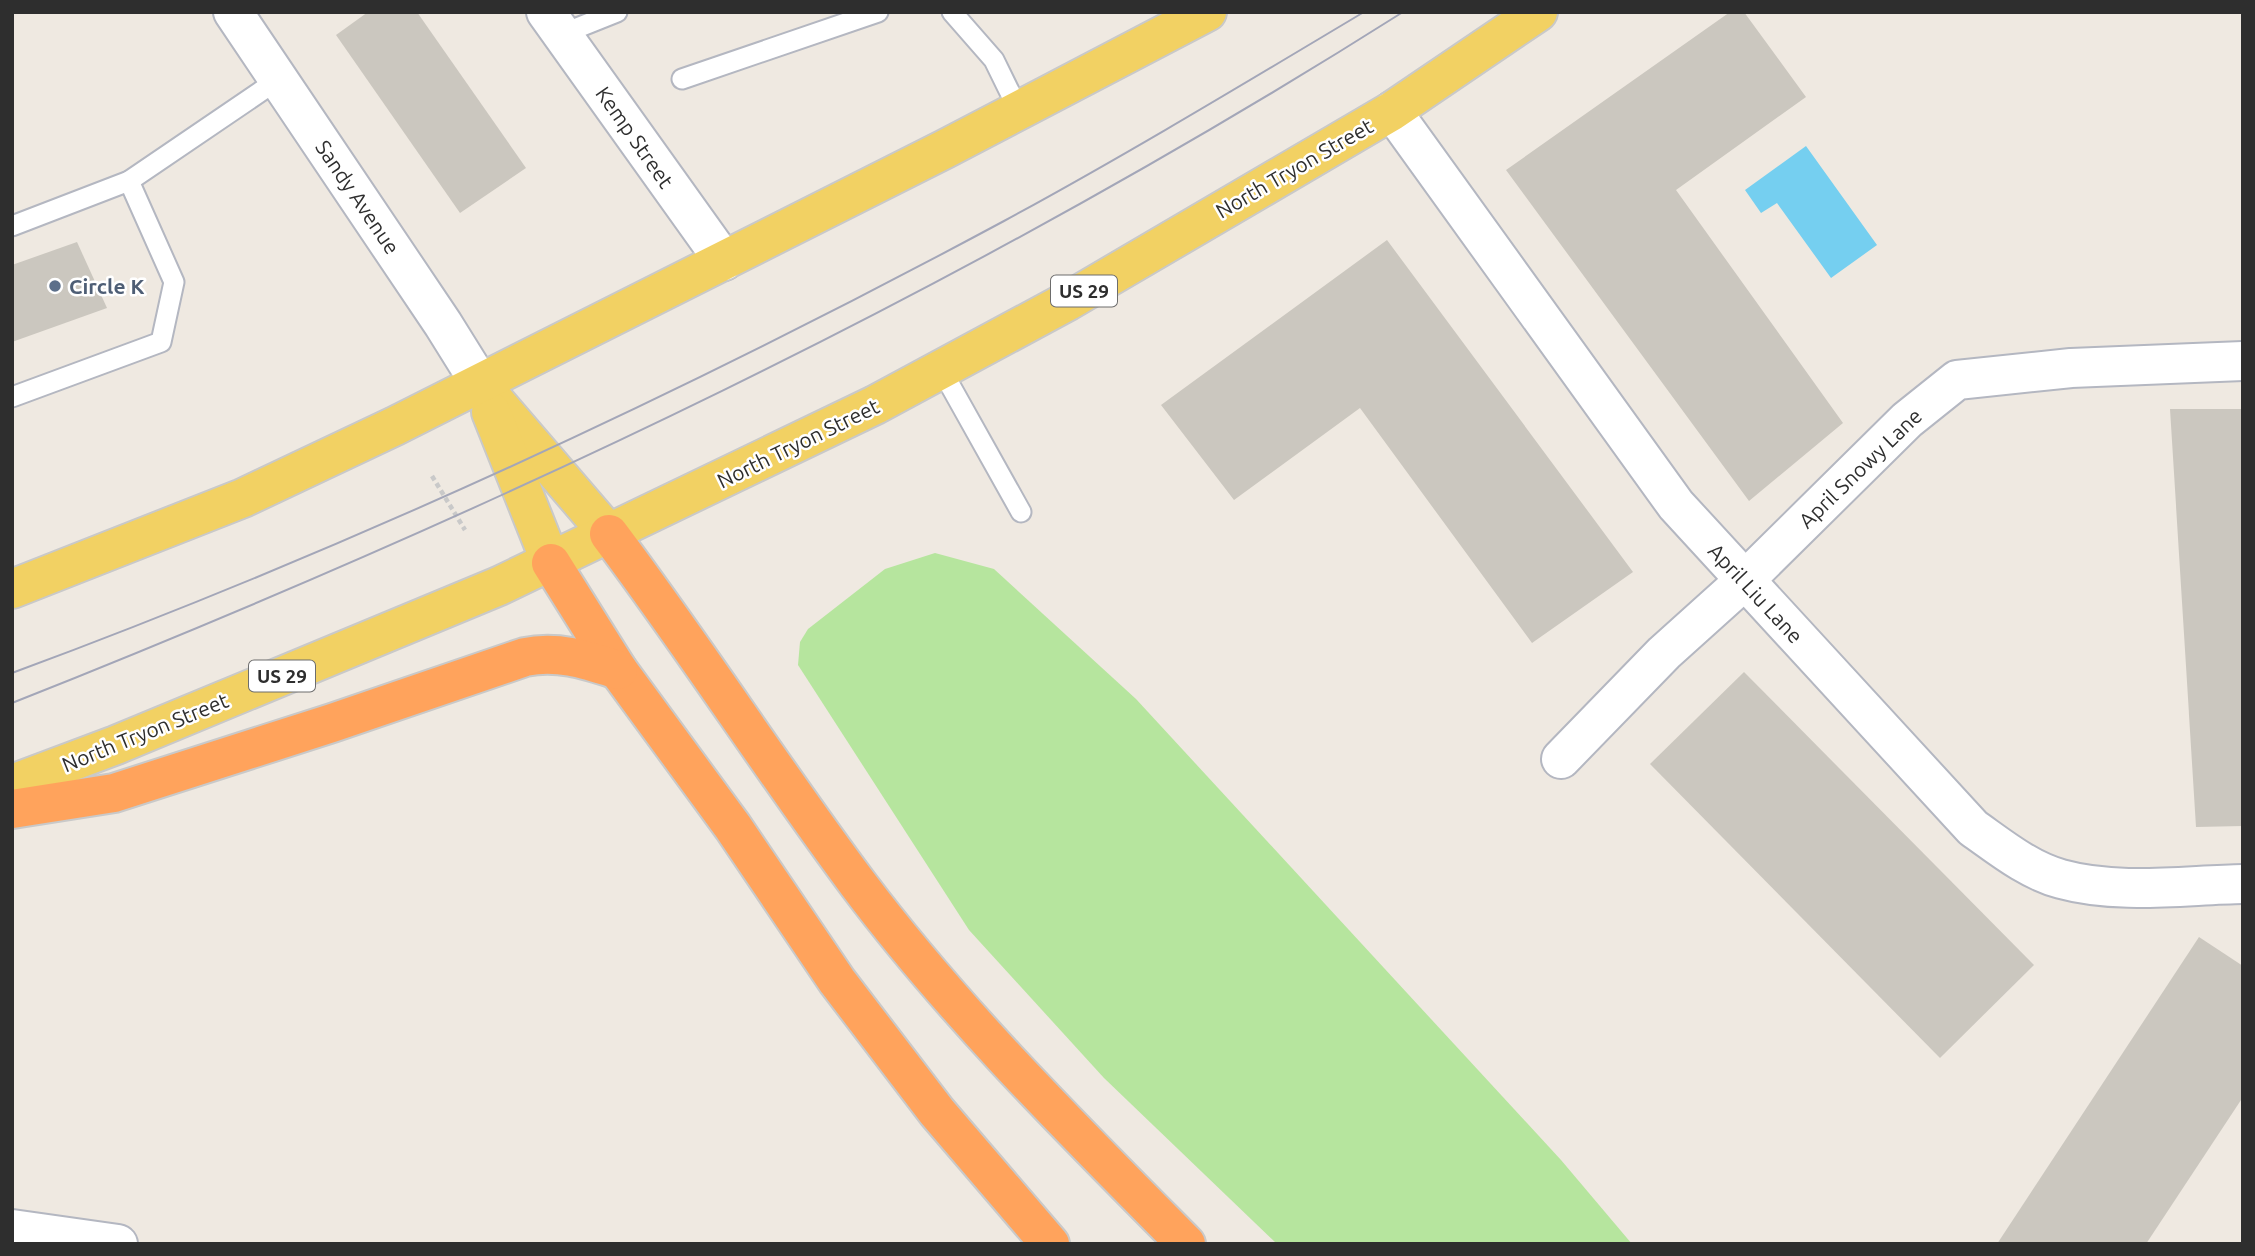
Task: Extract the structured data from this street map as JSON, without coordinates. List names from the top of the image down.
{
  "streets": {
    "main road": ["North Tryon Street", "US 29"],
    "street": [
      "Kemp Street",
      "Sandy Avenue",
      "April Snowy Lane",
      "April Liu Lane"
    ]
  },
  "crossings": [
    ["North Tryon Street", "April Liu Lane"],
    ["April Snowy Lane", "April Liu Lane"]
  ],
  "places": ["Circle K"]
}
